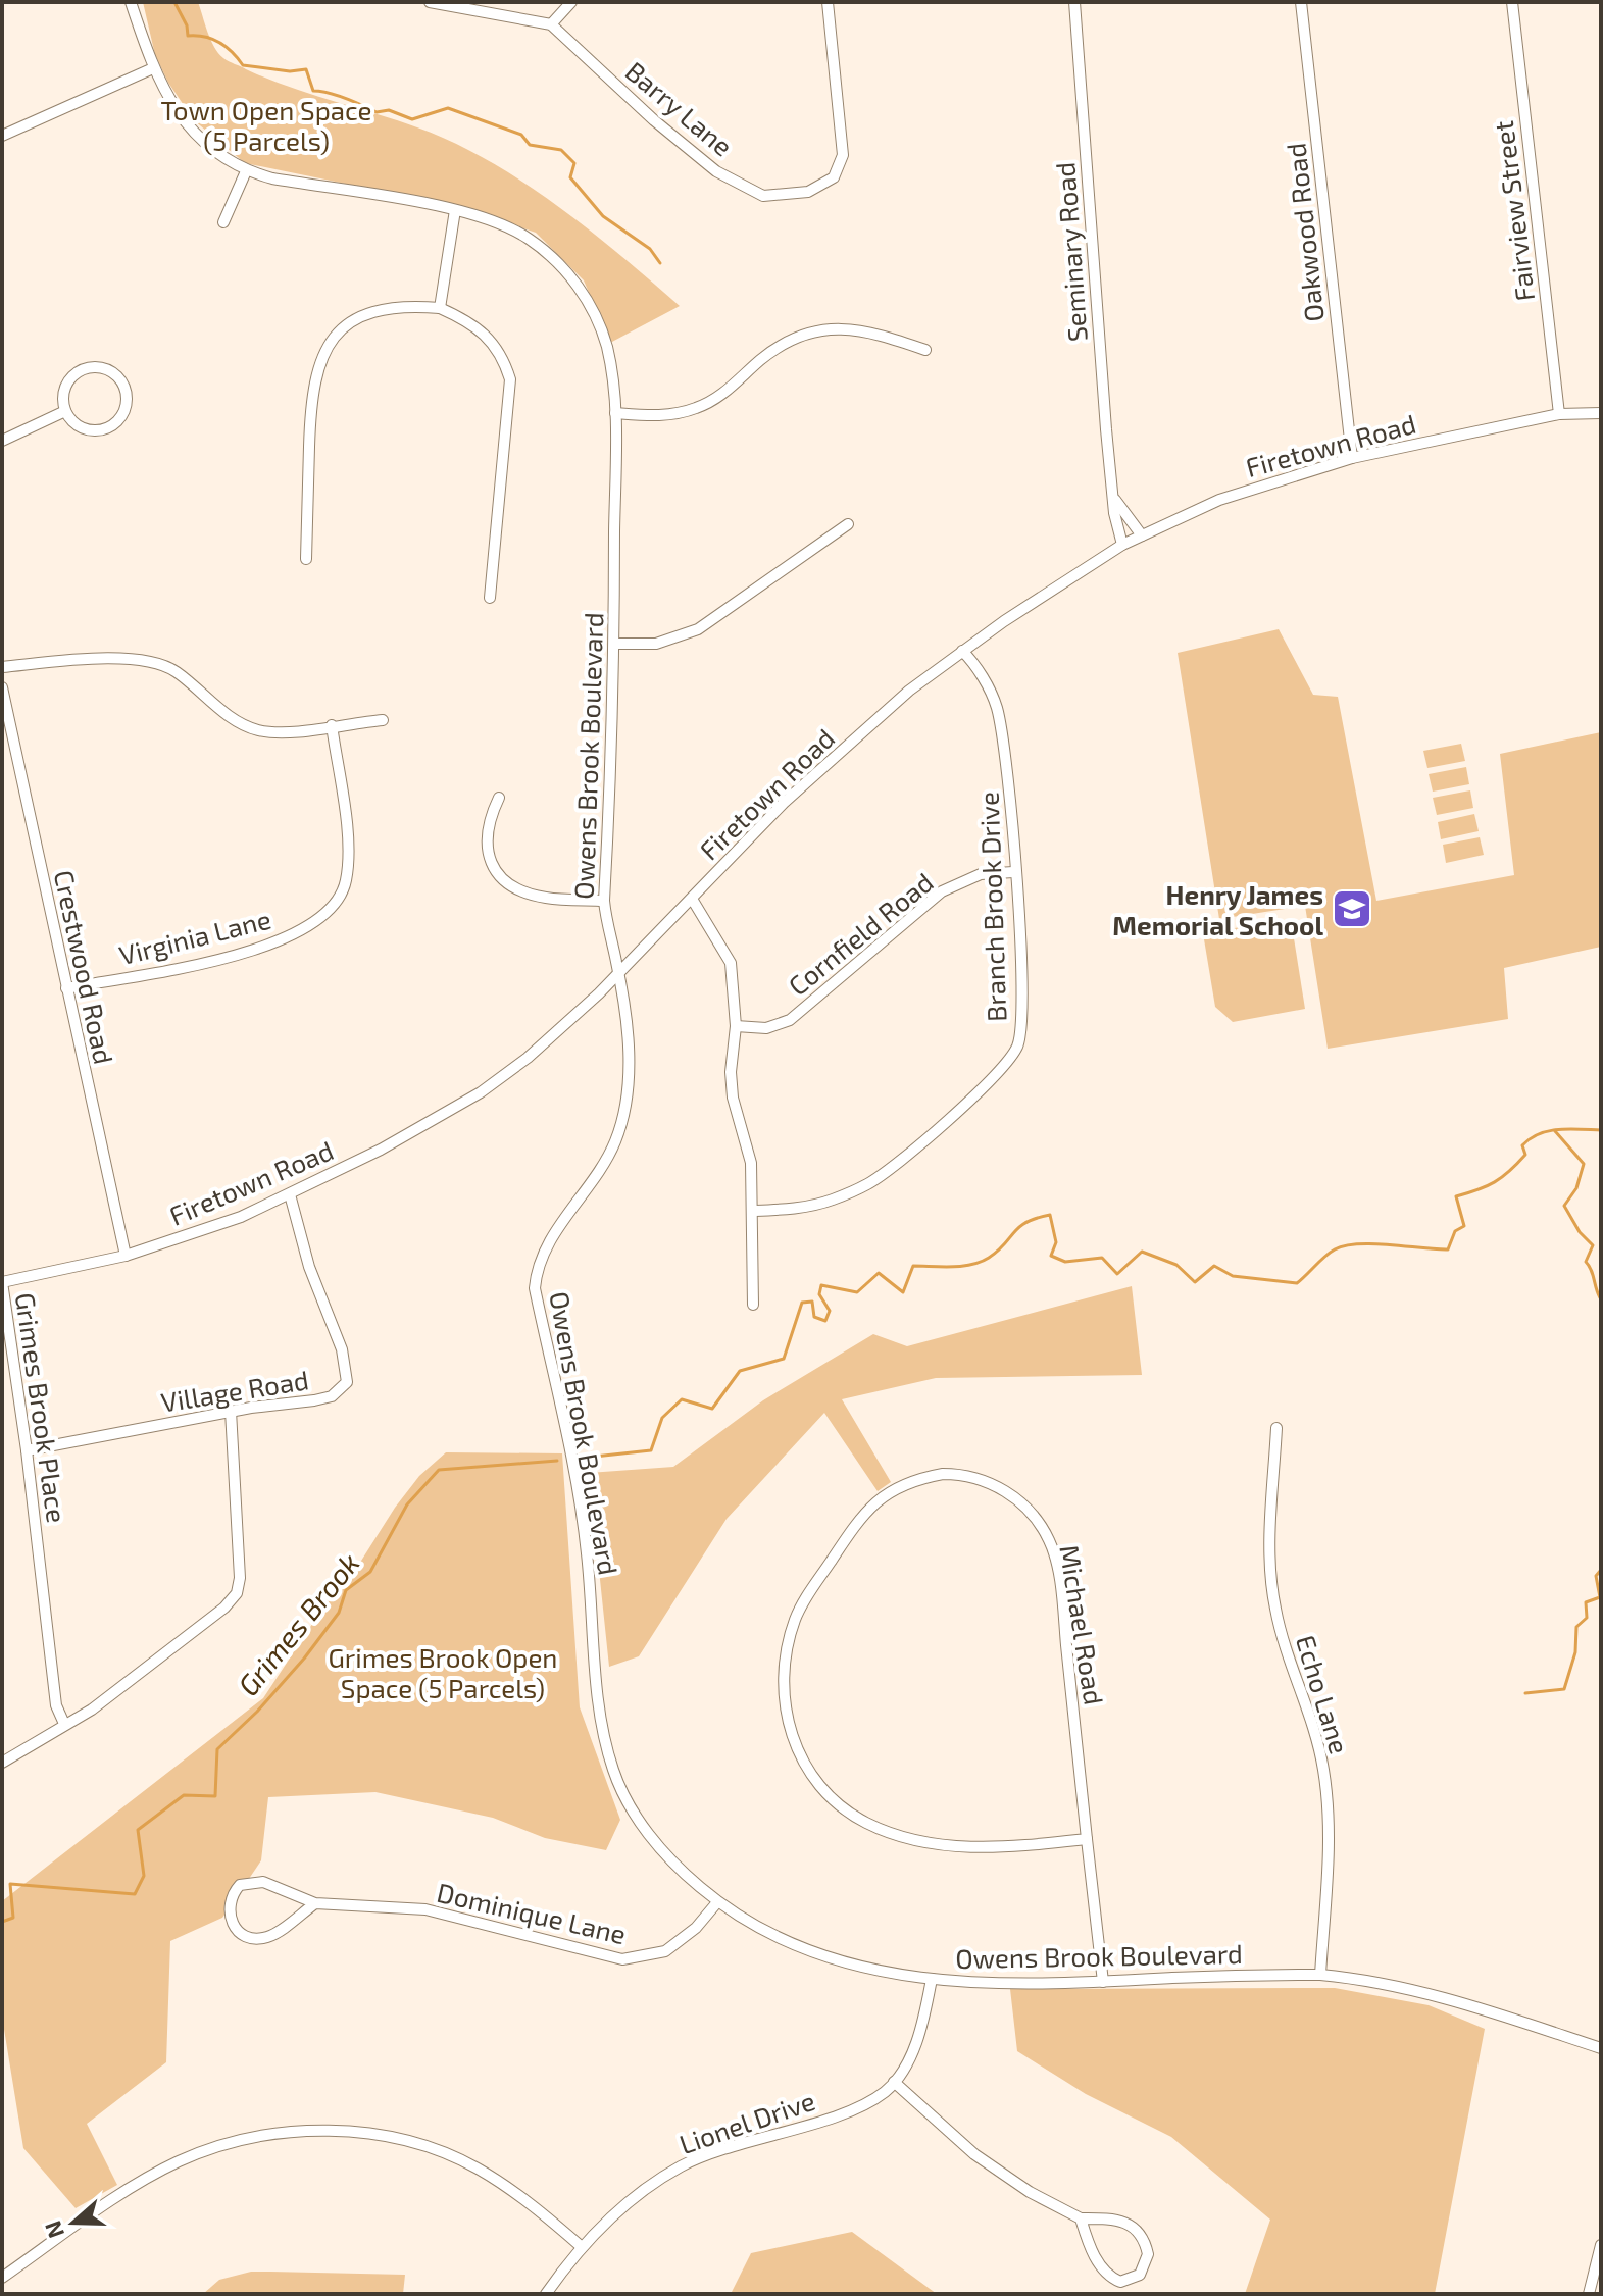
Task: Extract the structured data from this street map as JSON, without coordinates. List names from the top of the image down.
{
  "streets": {
    "street": [
      "Barry Lane",
      "Fairview Street",
      "Oakwood Road",
      "Seminary Road",
      "Firetown Road",
      "Owens Brook Boulevard",
      "Branch Brook Drive",
      "Cornfield Road",
      "Virginia Lane",
      "Crestwood Road",
      "Village Road",
      "Grimes Brook Place",
      "Michael Road",
      "Echo Lane",
      "Dominique Lane",
      "Lionel Drive"
    ]
  },
  "crossings": [
    ["Fairview Street", "Firetown Road"],
    ["Oakwood Road", "Firetown Road"],
    ["Seminary Road", "Firetown Road"],
    ["Firetown Road", "Owens Brook Boulevard"],
    ["Firetown Road", "Branch Brook Drive"],
    ["Firetown Road", "Crestwood Road"],
    ["Firetown Road", "Village Road"],
    ["Firetown Road", "Grimes Brook Place"],
    ["Owens Brook Boulevard", "Michael Road"],
    ["Owens Brook Boulevard", "Echo Lane"],
    ["Owens Brook Boulevard", "Dominique Lane"],
    ["Owens Brook Boulevard", "Lionel Drive"],
    ["Branch Brook Drive", "Cornfield Road"],
    ["Virginia Lane", "Crestwood Road"],
    ["Village Road", "Grimes Brook Place"]
  ],
  "water": ["Grimes Brook"],
  "parks": ["Town Open Space (5 Parcels)", "Grimes Brook Open Space (5 Parcels)"],
  "places": {
    "school or university": ["Henry James Memorial School"]
  },
  "north": "left"
}
